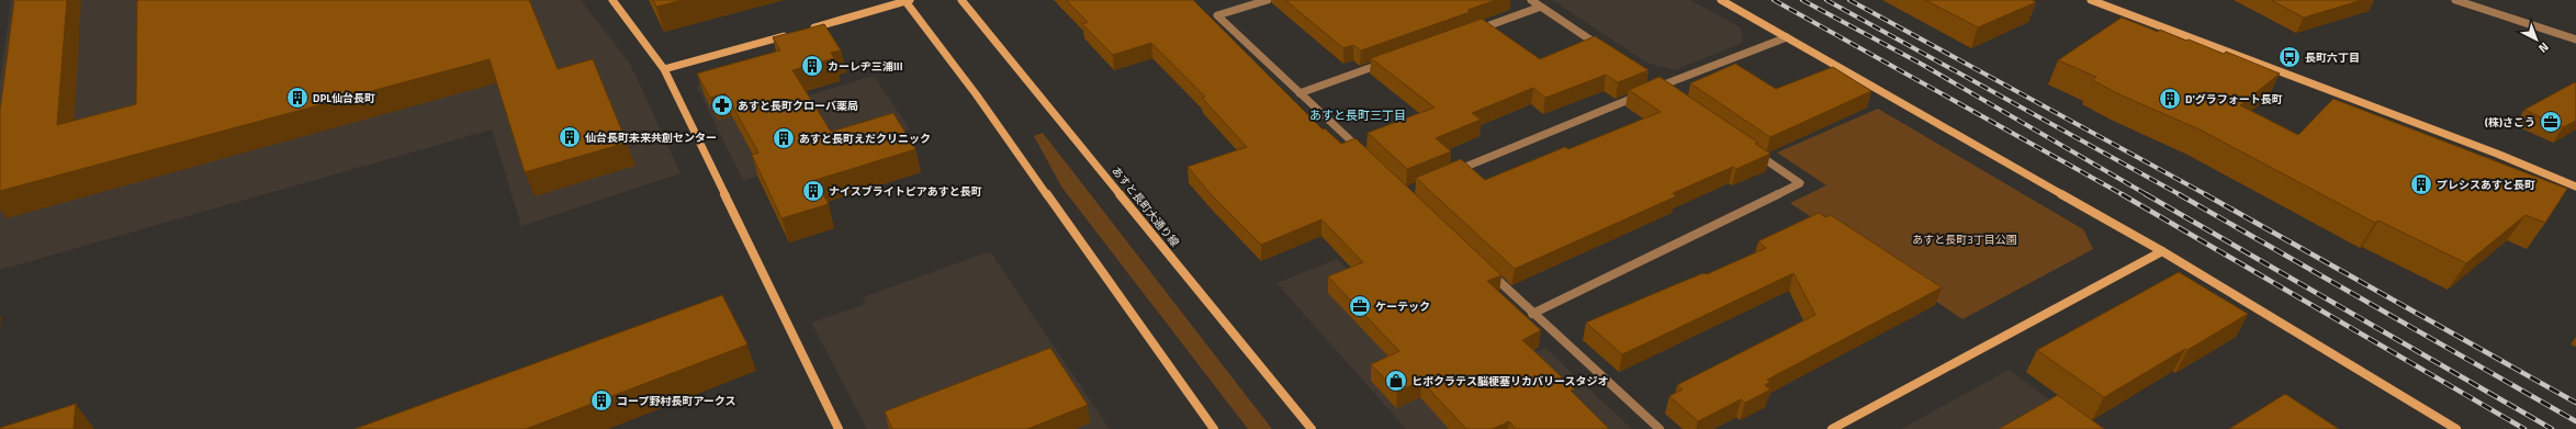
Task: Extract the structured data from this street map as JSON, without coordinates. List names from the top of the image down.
{
  "streets": {
    "street": ["あすと長町大通り線"]
  },
  "districts": ["あすと長町三丁目"],
  "parks": ["あすと長町3丁目公園"],
  "places": {
    "bus stop": ["長町六丁目"],
    "building": [
      "カーレヂ三浦III",
      "DPL仙台長町",
      "D'グラフォート長町",
      "仙台長町未来共創センター",
      "あすと長町えだクリニック",
      "プレシスあすと長町",
      "ナイスブライトピアあすと長町",
      "コープ野村長町アークス"
    ],
    "pharmacy": ["あすと長町クローバ薬局"],
    "office": ["(株)さこう", "ケーテック"],
    "shop": ["ヒポクラテス脳梗塞リカバリースタジオ"]
  },
  "north": "bottom right"
}
